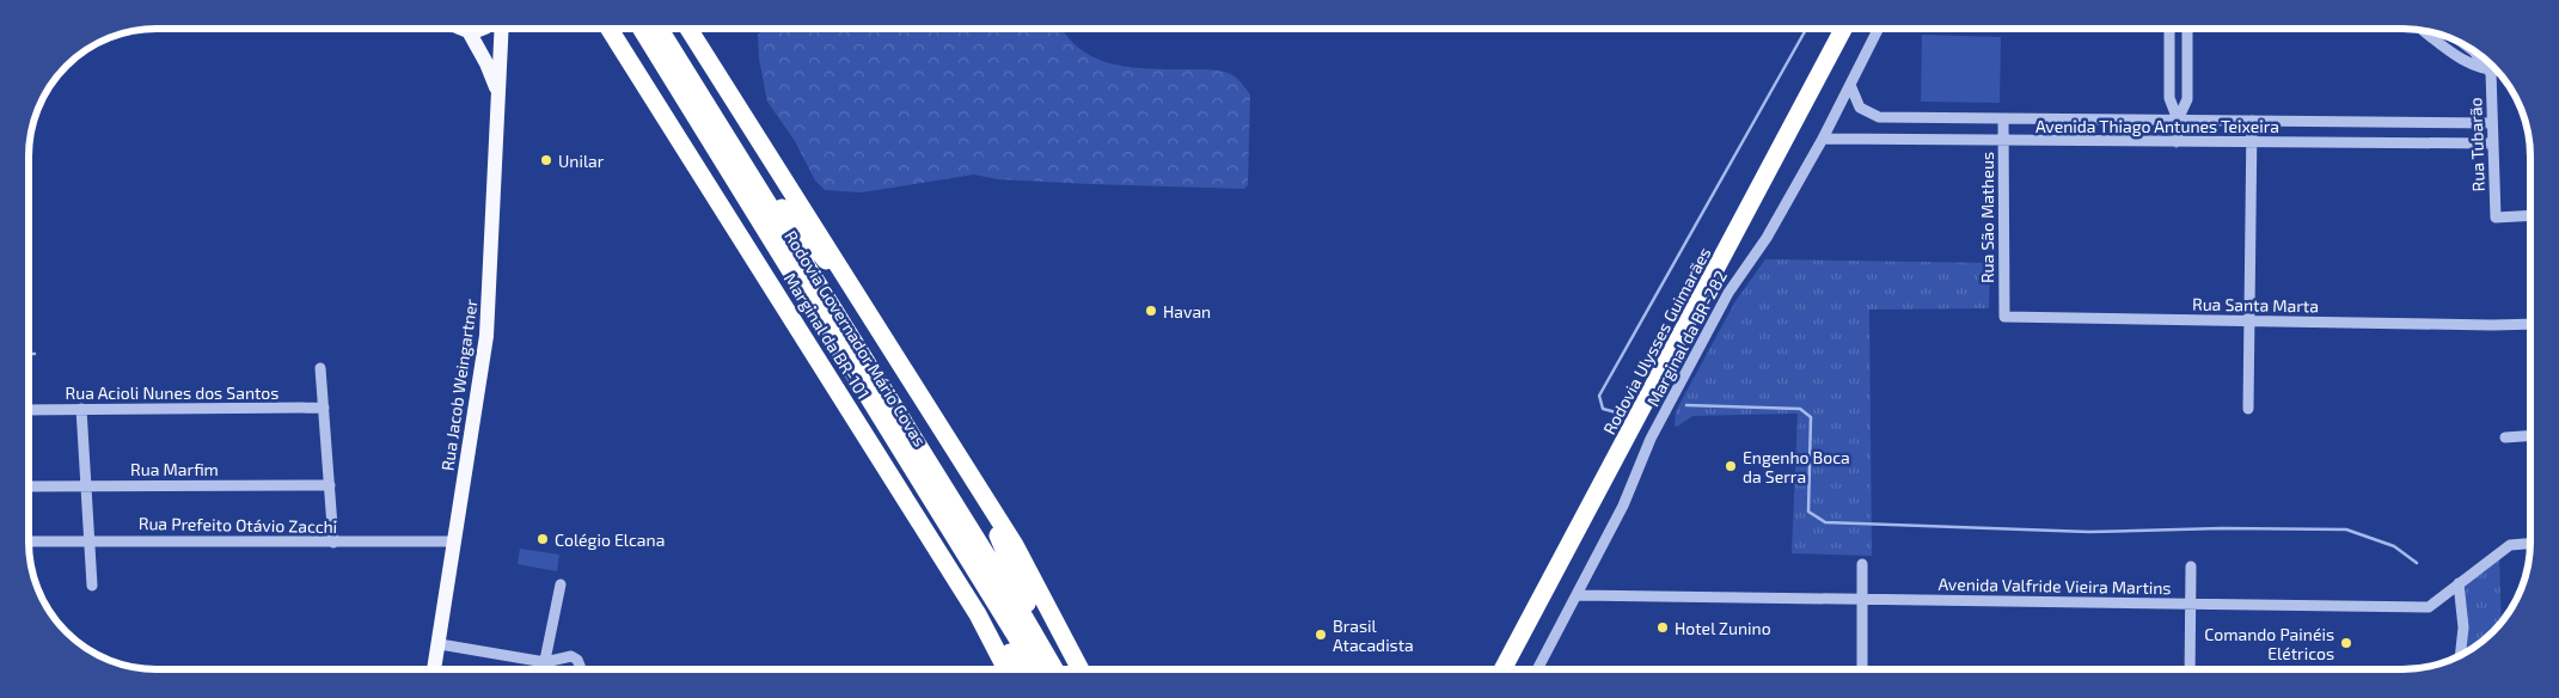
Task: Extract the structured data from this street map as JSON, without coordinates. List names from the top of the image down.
{
  "streets": {
    "highway": ["Marginal da BR-101", "Rodovia Governador Mário Covas", "Rodovia Ulysses Guimarães"],
    "main road": ["Rua Jacob Weingartner"],
    "street": [
      "Avenida Thiago Antunes Teixeira",
      "Rua Tubarão",
      "Rua São Matheus",
      "Rua Santa Marta",
      "Marginal da BR-282",
      "Rua Acioli Nunes dos Santos",
      "Rua Marfim",
      "Rua Prefeito Otávio Zacchi",
      "Avenida Valfride Vieira Martins"
    ]
  },
  "crossings": [
    ["Avenida Thiago Antunes Teixeira", "Rua Tubarão"],
    ["Avenida Thiago Antunes Teixeira", "Rua São Matheus"],
    ["Avenida Thiago Antunes Teixeira", "Marginal da BR-282"],
    ["Rua São Matheus", "Rua Santa Marta"],
    ["Marginal da BR-282", "Avenida Valfride Vieira Martins"],
    ["Rua Jacob Weingartner", "Rua Prefeito Otávio Zacchi"]
  ],
  "places": [
    "Unilar",
    "Havan",
    "Engenho Boca da Serra",
    "Colégio Elcana",
    "Hotel Zunino",
    "Brasil Atacadista",
    "Comando Painéis Elétricos"
  ]
}
